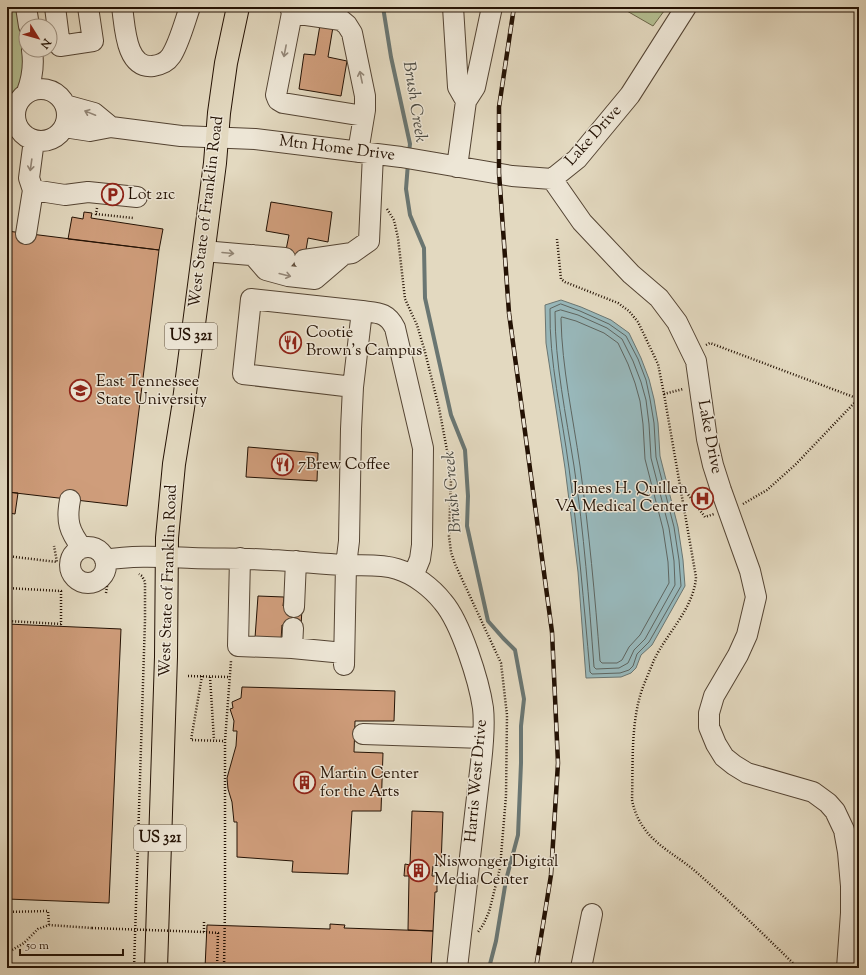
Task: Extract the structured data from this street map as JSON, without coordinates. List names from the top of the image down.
{
  "streets": {
    "highway": ["West State of Franklin Road", "US 321"],
    "street": ["Lake Drive", "Mtn Home Drive", "Harris West Drive"]
  },
  "crossings": [
    ["Lake Drive", "Mtn Home Drive"],
    ["Mtn Home Drive", "West State of Franklin Road"],
    ["West State of Franklin Road", "Harris West Drive"]
  ],
  "water": ["Brush Creek"],
  "places": {
    "parking": ["Lot 21c"],
    "restaurant": ["Cootie Brown's Campus", "7Brew Coffee"],
    "school or university": ["East Tennessee State University"],
    "hospital": ["James H. Quillen VA Medical Center"],
    "building": ["Martin Center for the Arts", "Niswonger Digital Media Center"]
  },
  "scale_bar": "50 m",
  "north": "bottom right"
}
